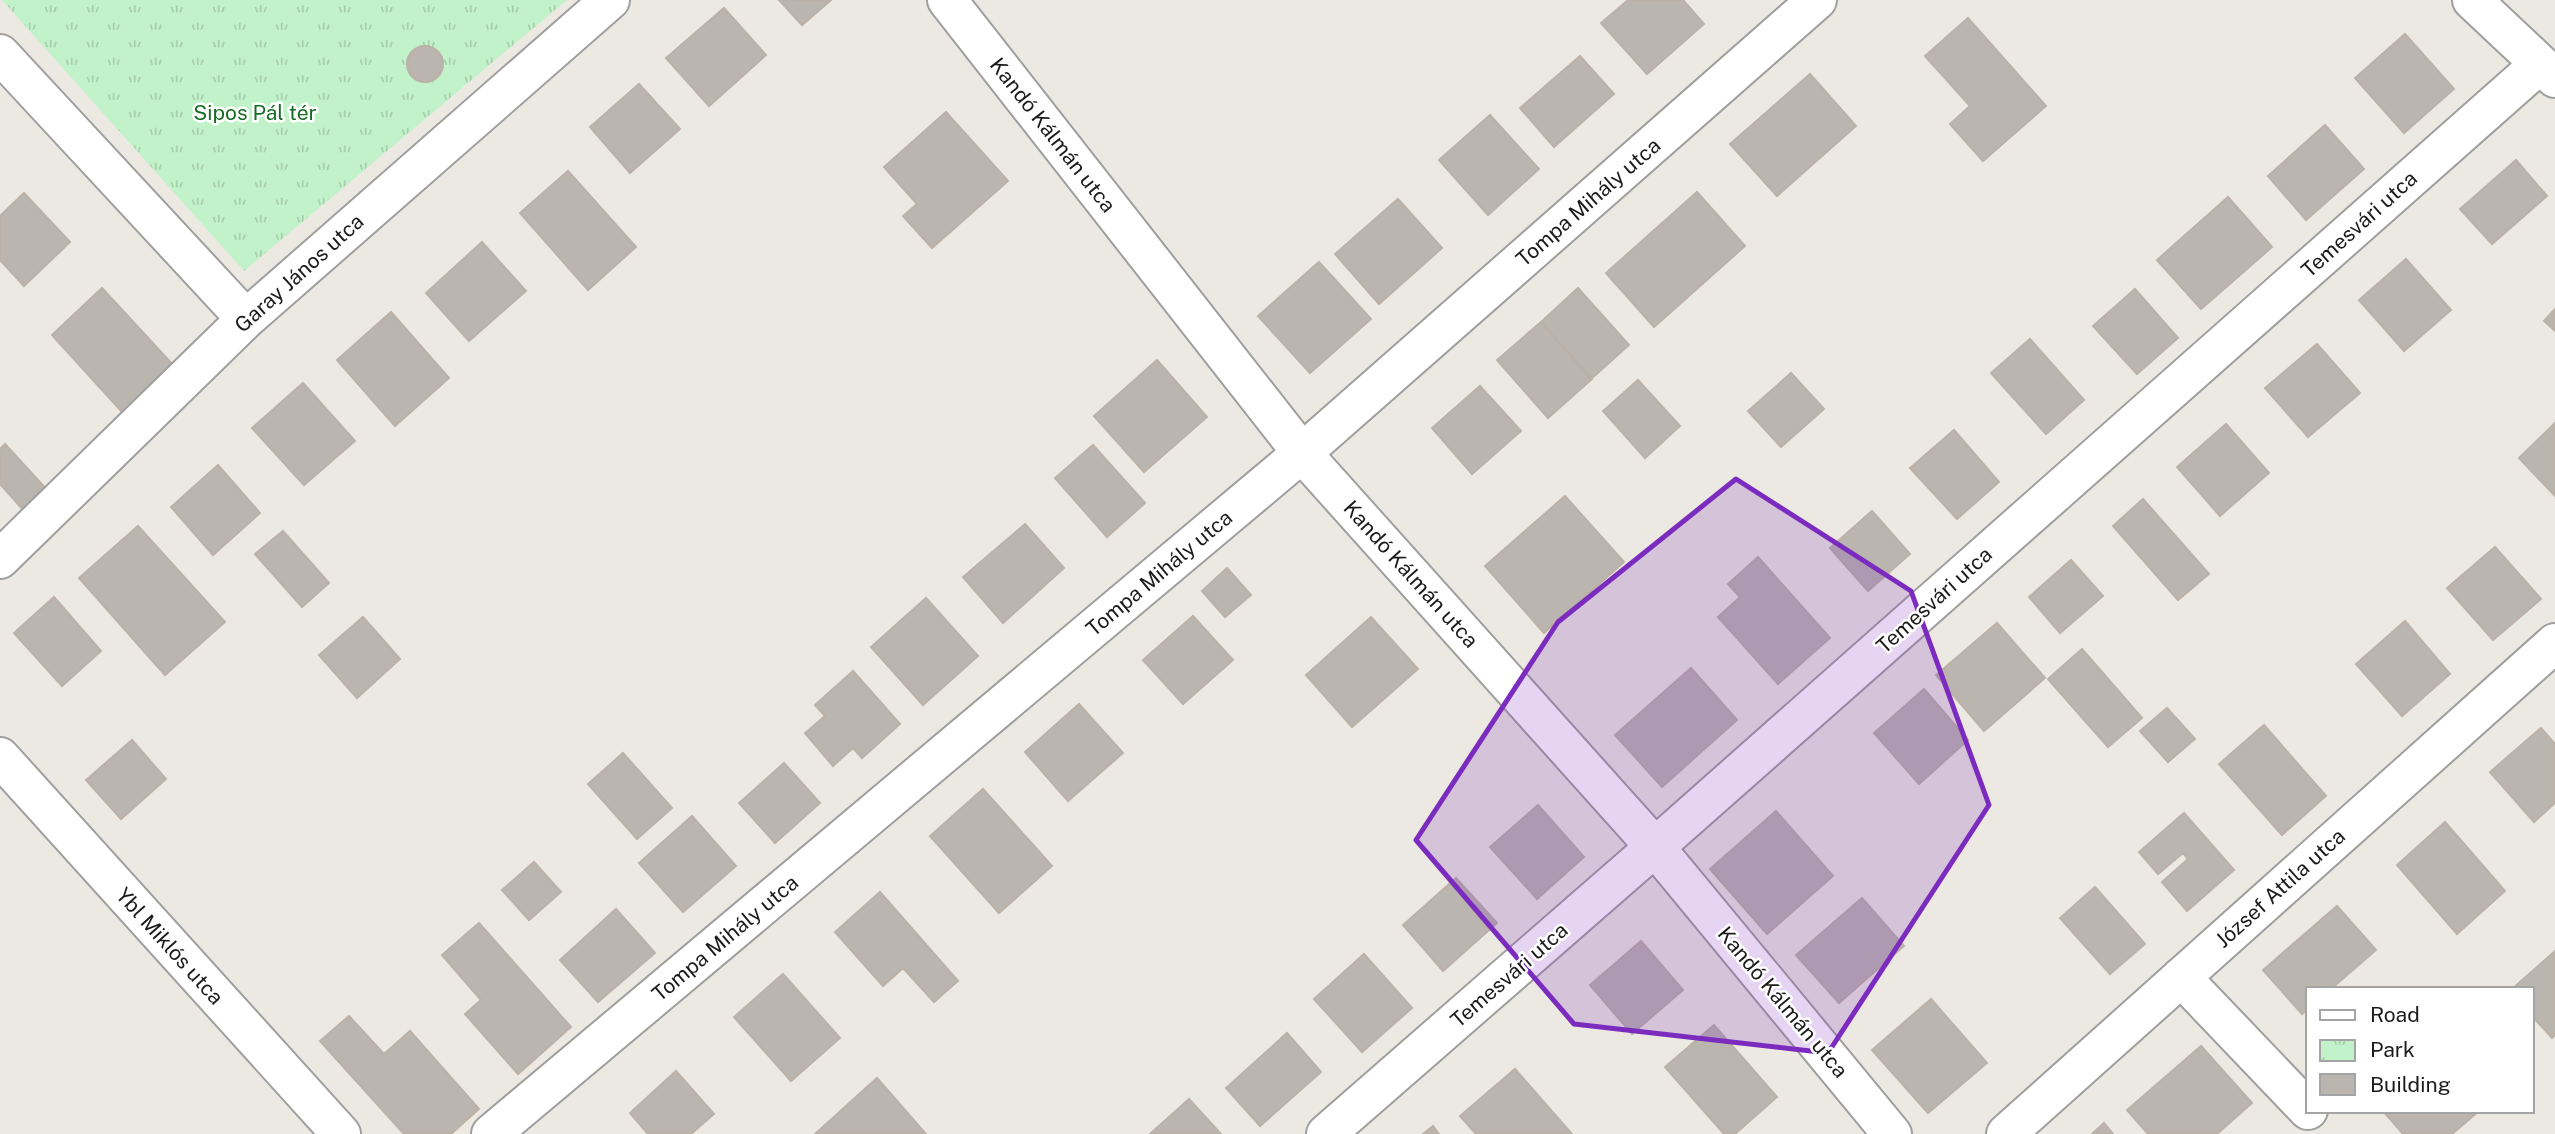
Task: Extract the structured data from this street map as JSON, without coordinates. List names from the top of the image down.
{
  "streets": {
    "street": [
      "Kandó Kálmán utca",
      "Tompa Mihály utca",
      "Temesvári utca",
      "Garay János utca",
      "József Attila utca",
      "Ybl Miklós utca"
    ]
  },
  "crossings": [
    ["Kandó Kálmán utca", "Tompa Mihály utca"],
    ["Kandó Kálmán utca", "Temesvári utca"]
  ],
  "parks": ["Sipos Pál tér"],
  "legend": ["Road", "Park", "Building"]
}
